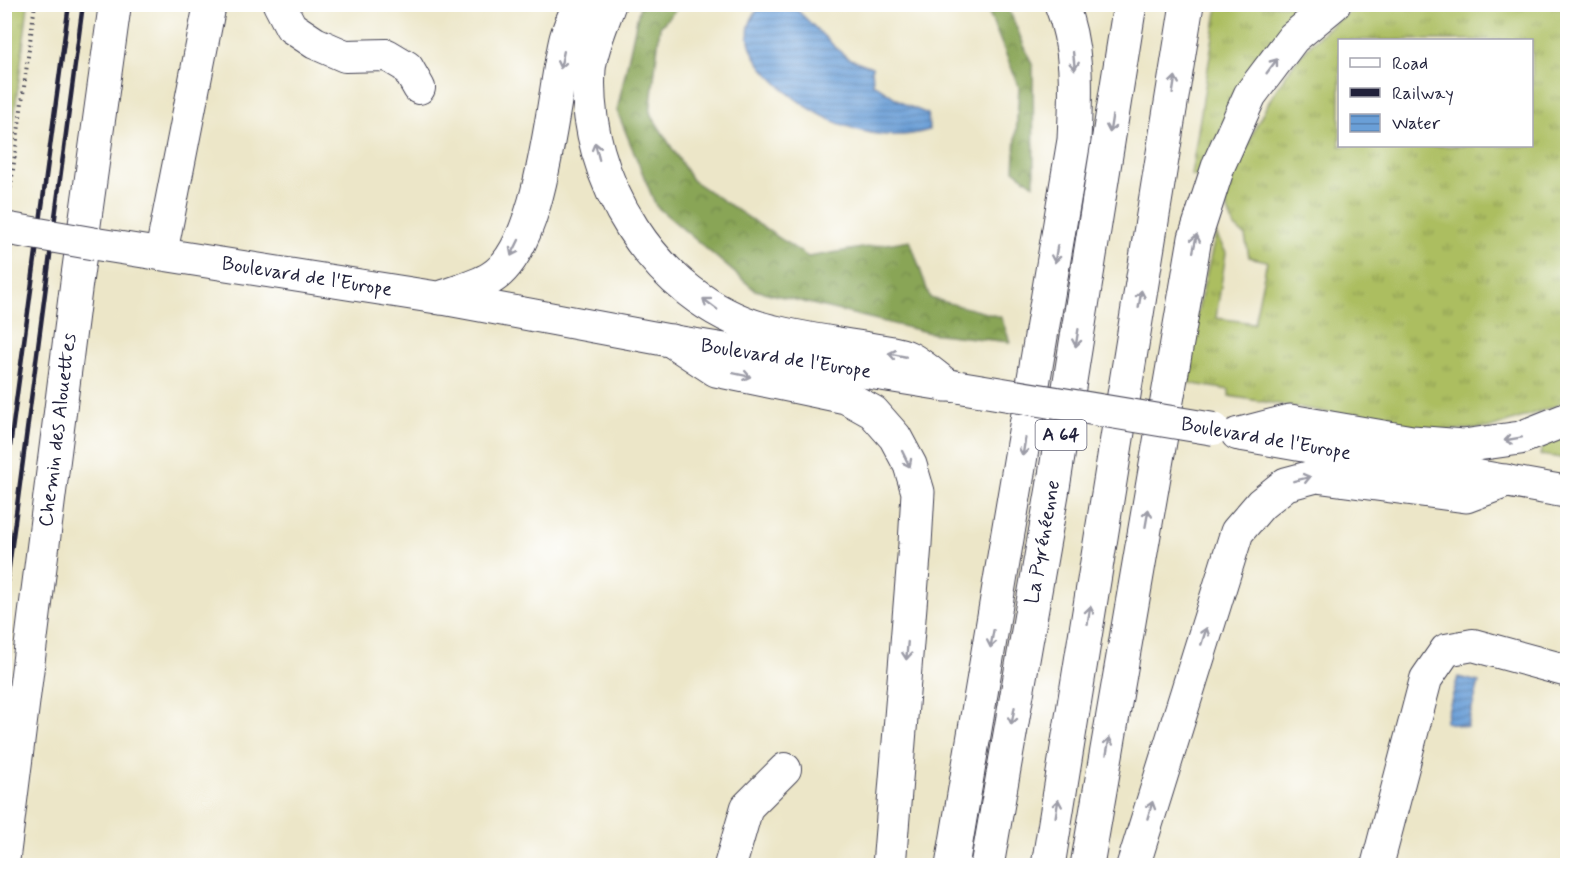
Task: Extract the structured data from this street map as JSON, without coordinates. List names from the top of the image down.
{
  "streets": {
    "highway": ["A 64", "La Pyrénéenne"],
    "street": ["Boulevard de l'Europe", "Chemin des Alouettes"]
  },
  "legend": ["Road", "Railway", "Water"]
}
